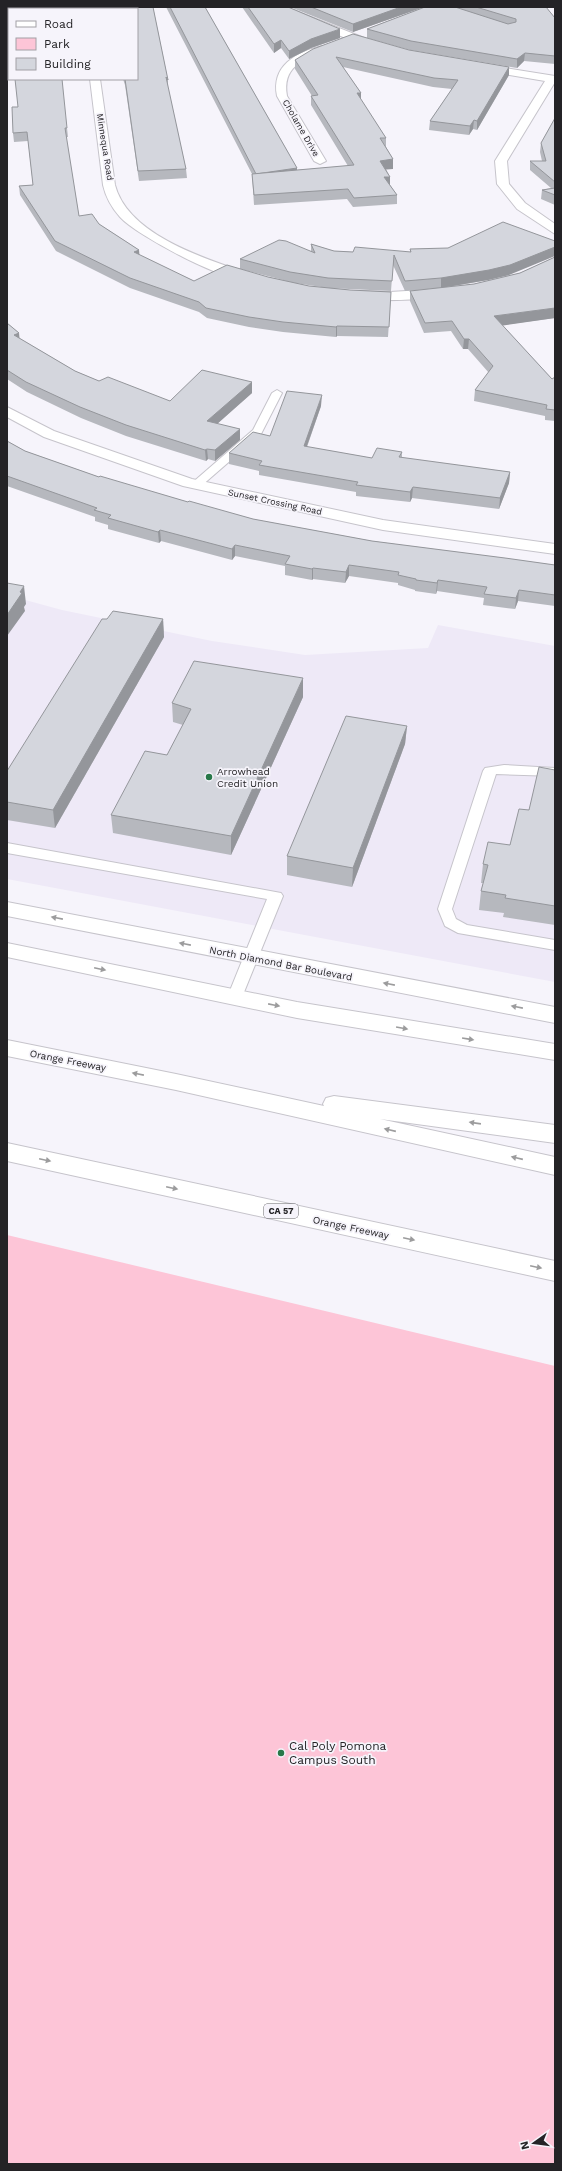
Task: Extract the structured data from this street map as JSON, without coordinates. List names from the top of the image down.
{
  "streets": {
    "main road": [
      "Cholame Drive",
      "Minnequa Road",
      "Sunset Crossing Road",
      "North Diamond Bar Boulevard",
      "Orange Freeway",
      "CA 57"
    ]
  },
  "places": ["Arrowhead Credit Union", "Cal Poly Pomona Campus South"],
  "legend": ["Road", "Park", "Building"],
  "north": "left"
}
